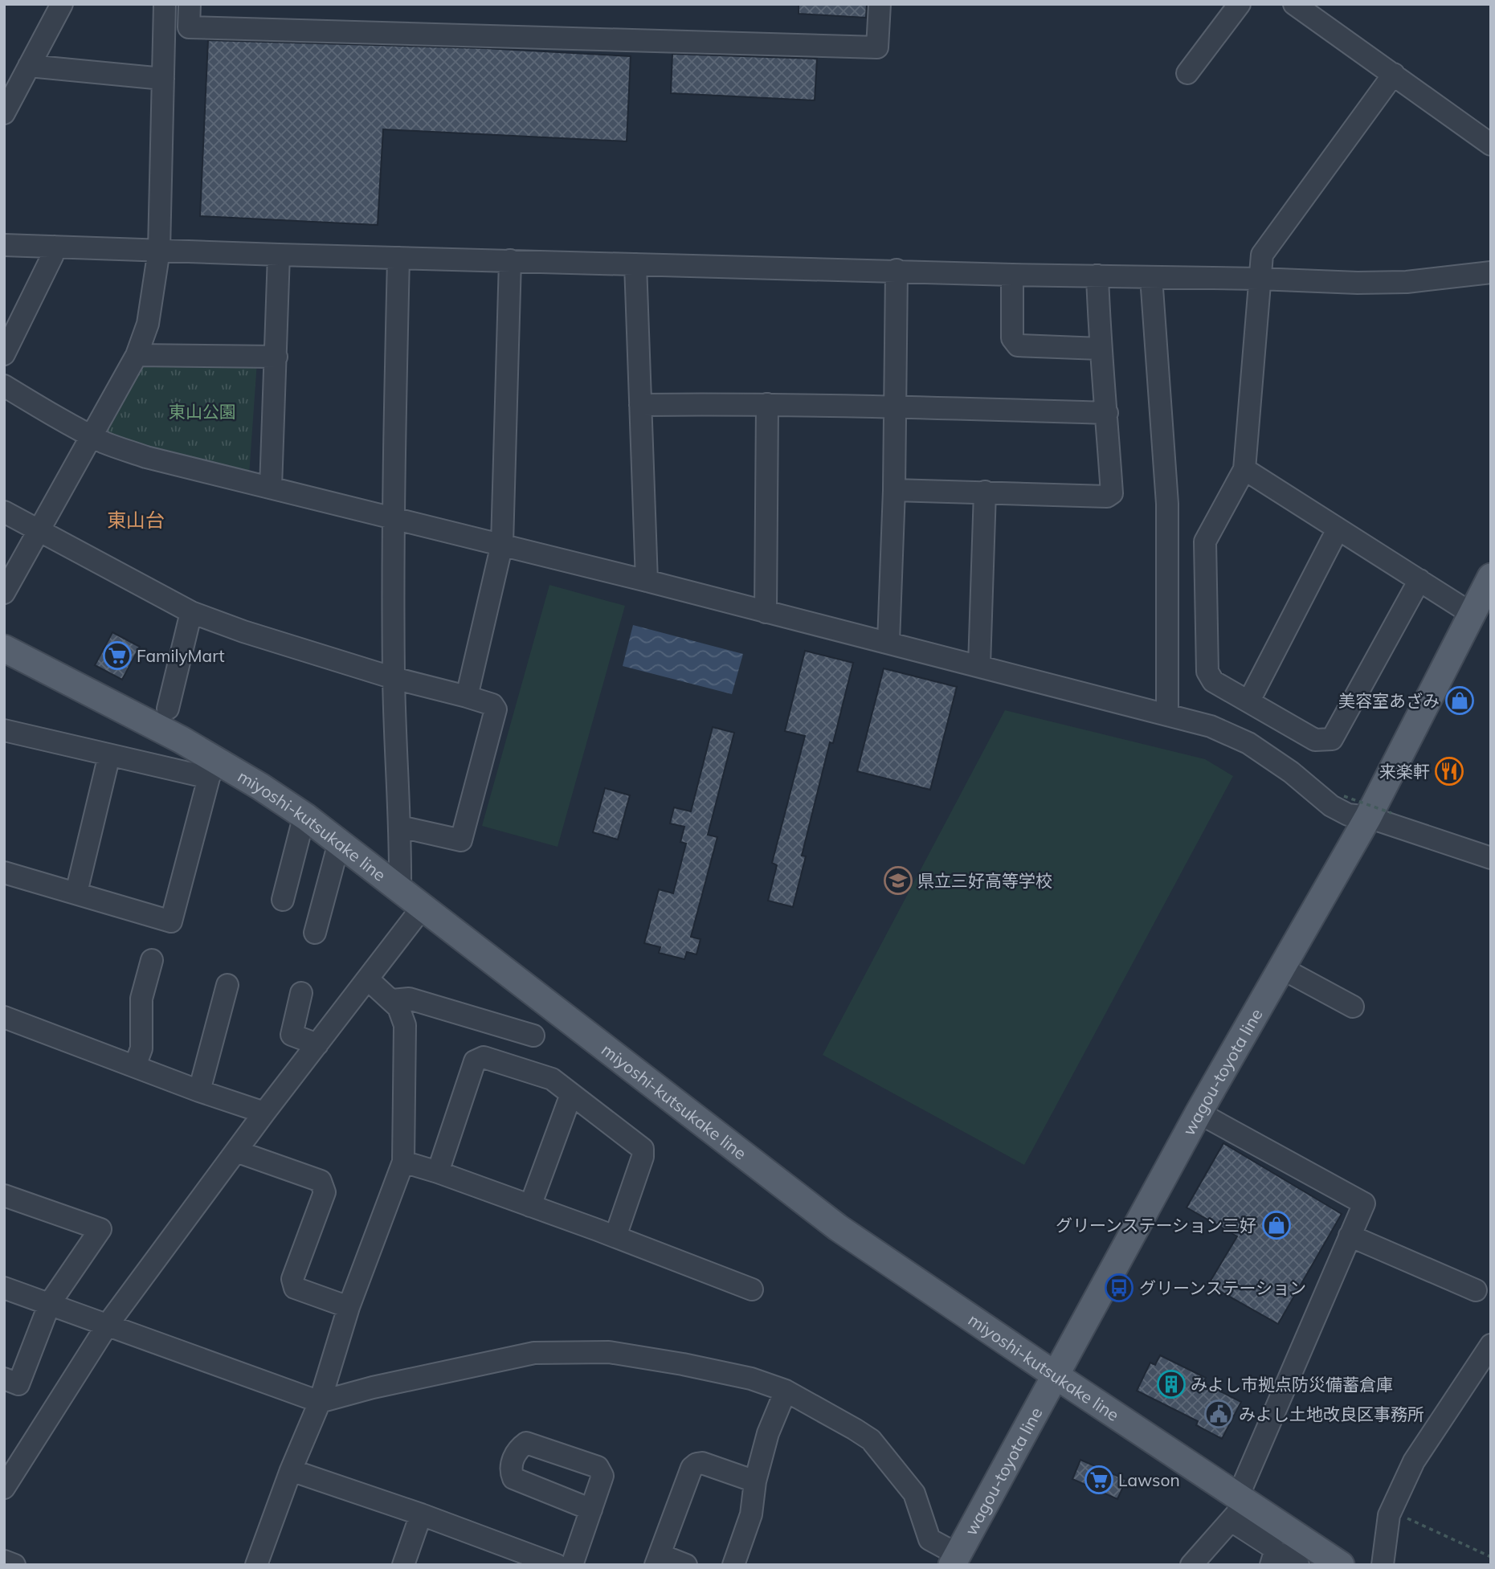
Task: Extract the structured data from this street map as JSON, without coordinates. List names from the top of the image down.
{
  "streets": {
    "main road": ["miyoshi-kutsukake line", "wagou-toyota line"]
  },
  "crossings": [
    ["miyoshi-kutsukake line", "wagou-toyota line"]
  ],
  "districts": ["東山台"],
  "parks": ["東山公園"],
  "places": {
    "supermarket": ["FamilyMart", "Lawson"],
    "shop": ["美容室あざみ", "グリーンステーション三好"],
    "restaurant": ["来楽軒"],
    "school or university": ["県立三好高等学校"],
    "bus stop": ["グリーンステーション"],
    "building": ["みよし市拠点防災備蓄倉庫"],
    "public building": ["みよし土地改良区事務所"]
  }
}
